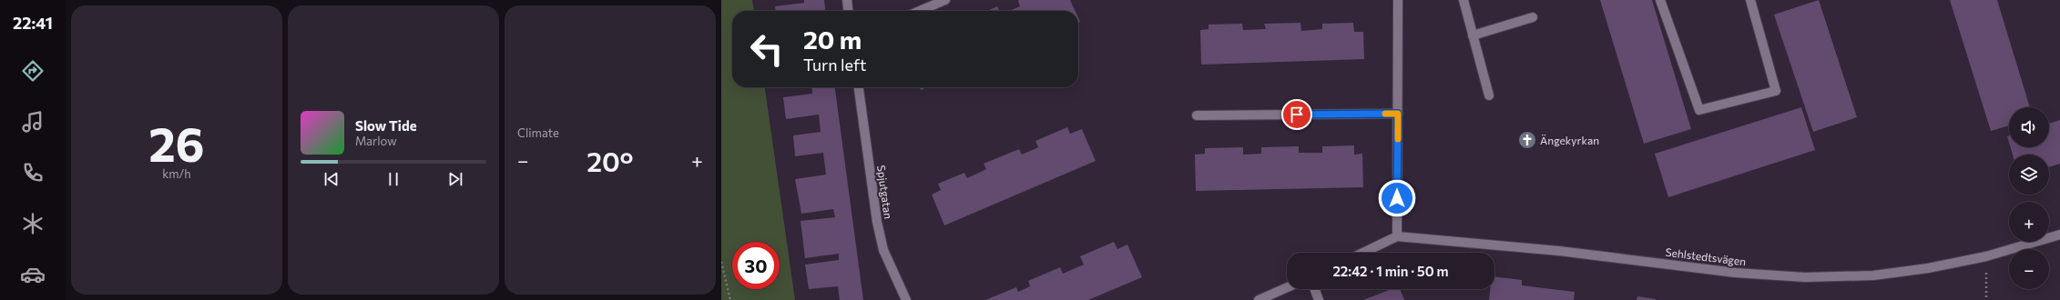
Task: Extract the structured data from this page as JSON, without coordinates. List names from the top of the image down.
{
  "streets": {
    "street": ["Spjutgatan", "Sehlstedtsvägen"]
  },
  "places": {
    "church": ["Ängekyrkan"]
  },
  "page": {
    "tabs": "22:41",
    "tile": [
      ["26", "km/h"],
      "Climate"
    ],
    "turn": ["20 m", "Turn left"],
    "map_buttons": ["+", "−"],
    "song": ["Slow Tide", "Marlow"],
    "heat": ["−", "20°", "+"],
    "limit": "30",
    "trip": "22:42 · 1 min · 50 m"
  }
}
